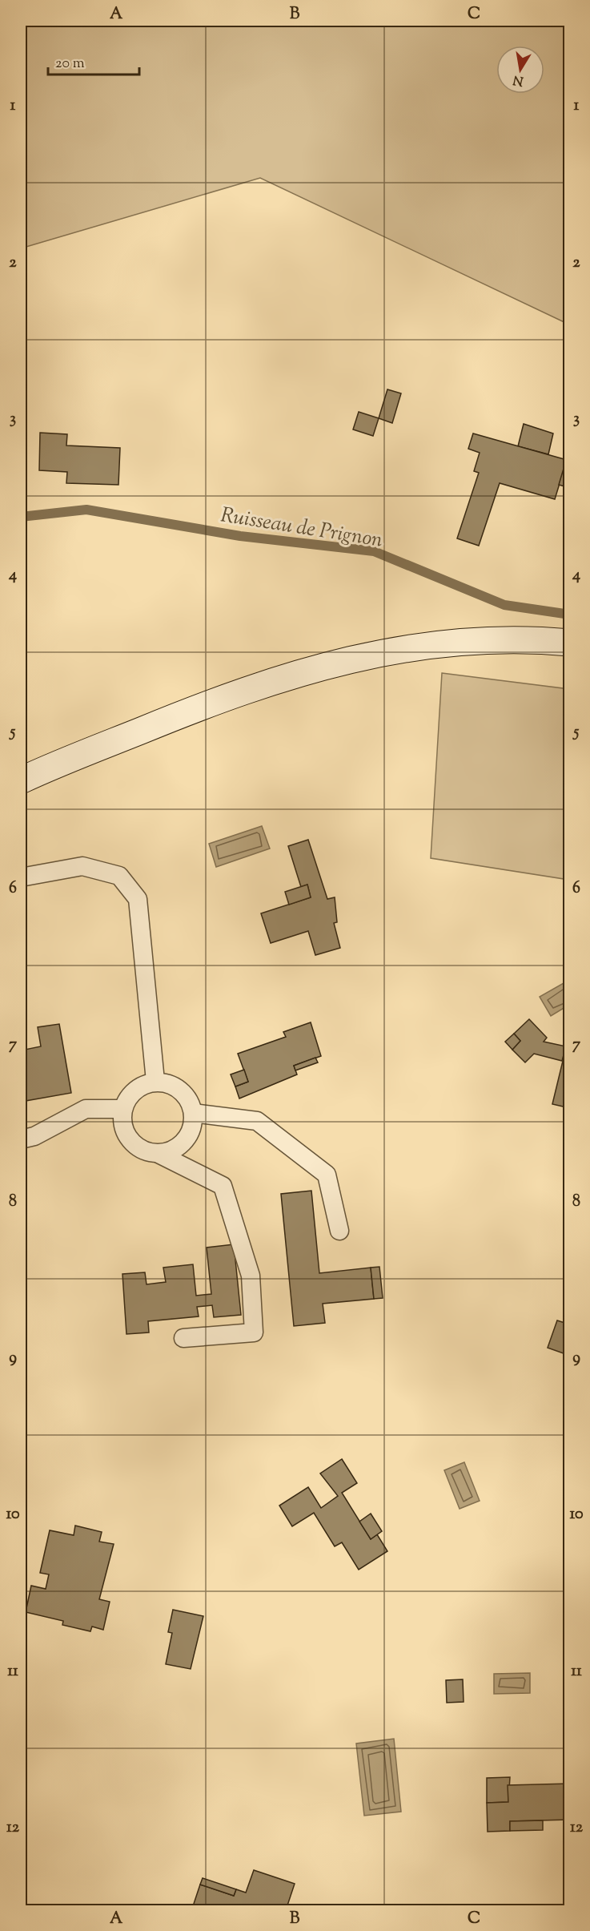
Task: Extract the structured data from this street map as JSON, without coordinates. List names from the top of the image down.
{
  "water": ["Ruisseau de Prignon"],
  "scale_bar": "20 m",
  "north": "bottom",
  "grid": {
    "columns": ["A", "B", "C"],
    "rows": [
      "1",
      "2",
      "3",
      "4",
      "5",
      "6",
      "7",
      "8",
      "9",
      "10",
      "11",
      "12"
    ]
  }
}
